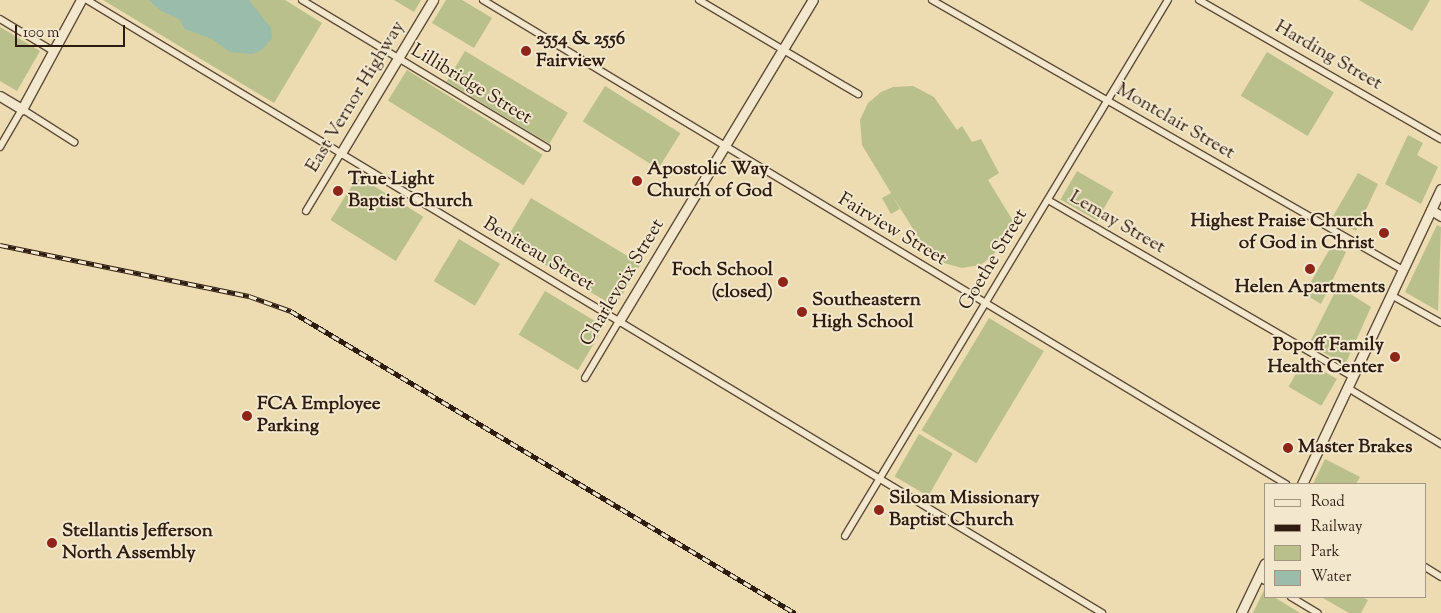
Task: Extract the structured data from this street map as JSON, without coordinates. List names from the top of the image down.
{
  "streets": {
    "street": [
      "Harding Street",
      "Lillibridge Street",
      "East Vernor Highway",
      "Montclair Street",
      "Lemay Street",
      "Fairview Street",
      "Beniteau Street",
      "Goethe Street",
      "Charlevoix Street"
    ]
  },
  "crossings": [
    ["Lillibridge Street", "East Vernor Highway"],
    ["East Vernor Highway", "Beniteau Street"],
    ["Montclair Street", "Goethe Street"],
    ["Lemay Street", "Goethe Street"],
    ["Fairview Street", "Goethe Street"],
    ["Fairview Street", "Charlevoix Street"],
    ["Beniteau Street", "Goethe Street"],
    ["Beniteau Street", "Charlevoix Street"]
  ],
  "places": [
    "2554 & 2556 Fairview",
    "Apostolic Way Church of God",
    "True Light Baptist Church",
    "Highest Praise Church of God in Christ",
    "Helen Apartments",
    "Foch School (closed)",
    "Southeastern High School",
    "Popoff Family Health Center",
    "FCA Employee Parking",
    "Master Brakes",
    "Siloam Missionary Baptist Church",
    "Stellantis Jefferson North Assembly"
  ],
  "legend": [
    "Road",
    "Railway",
    "Park",
    "Water"
  ],
  "scale_bar": "100 m"
}
